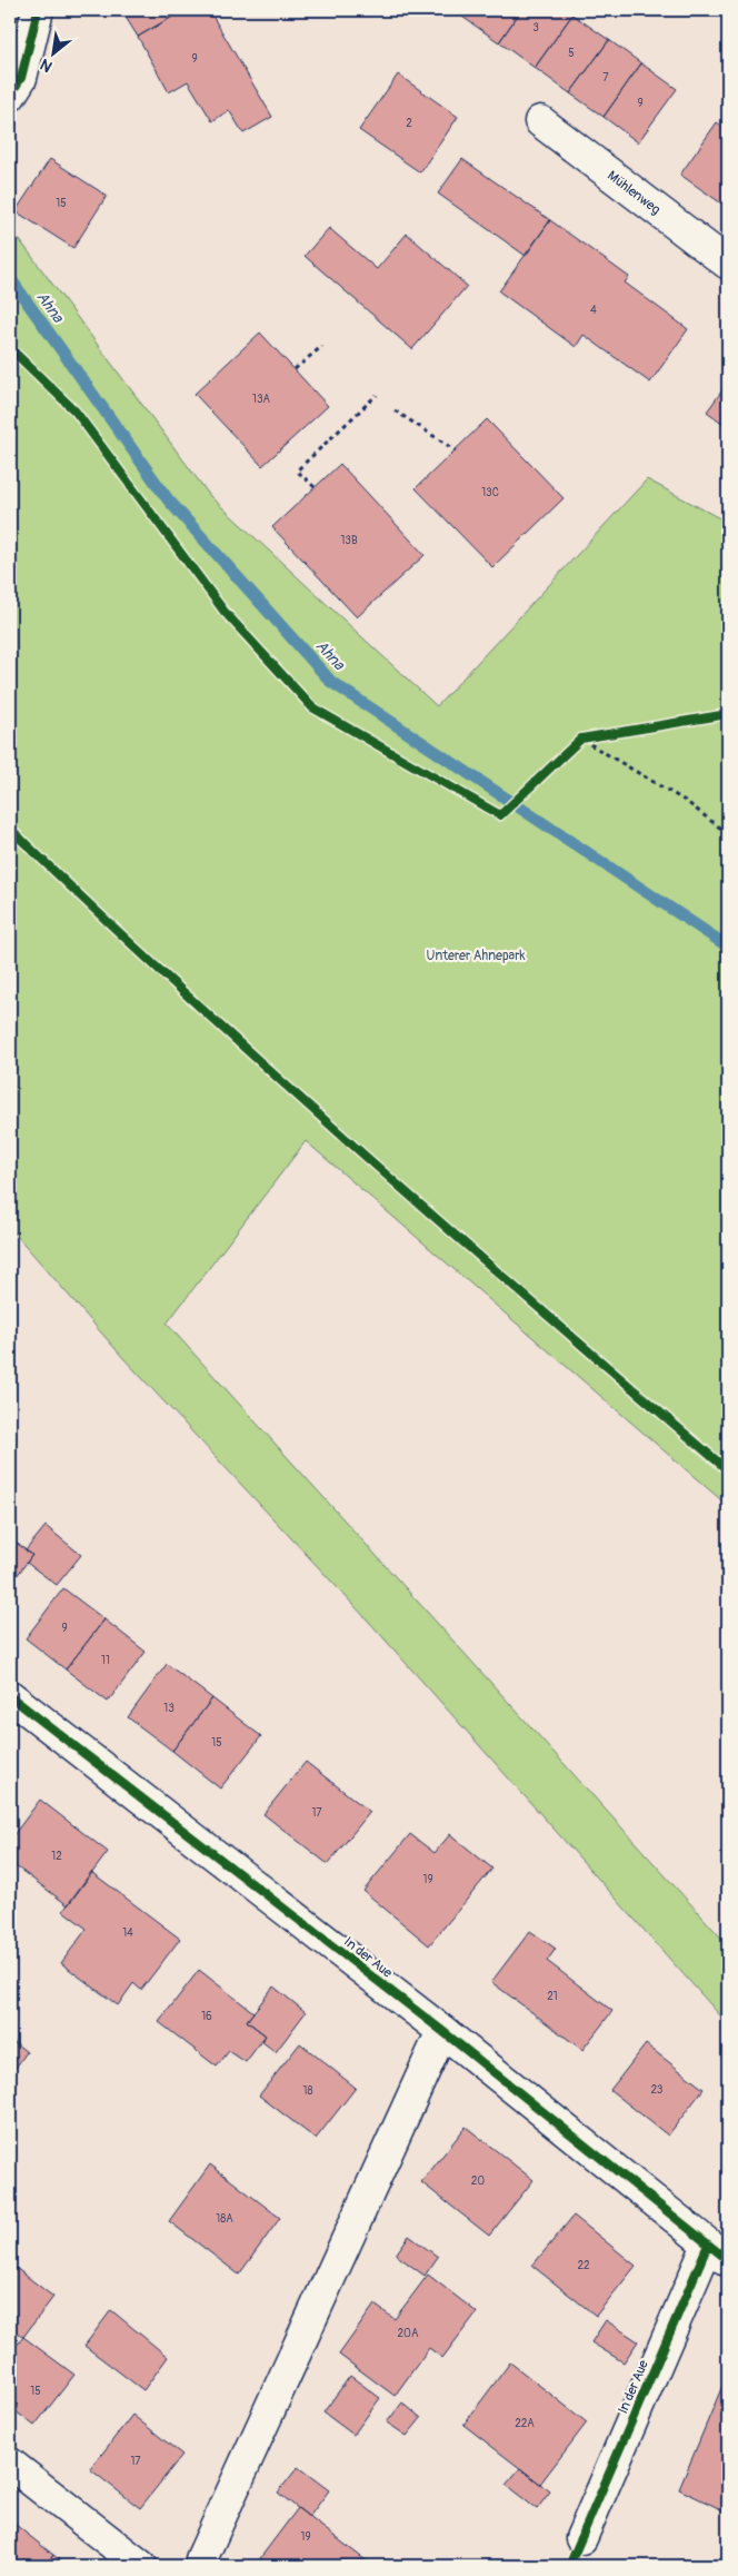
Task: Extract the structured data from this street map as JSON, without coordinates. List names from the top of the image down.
{
  "streets": {
    "street": ["Mühlenweg", "In der Aue"]
  },
  "water": ["Ahna"],
  "parks": ["Unterer Ahnepark"],
  "house_numbers": [
    "3",
    "5",
    "9",
    "7",
    "9",
    "2",
    "15",
    "4",
    "13A",
    "13C",
    "13B",
    "9",
    "11",
    "13",
    "15",
    "17",
    "12",
    "19",
    "14",
    "21",
    "16",
    "23",
    "18",
    "20",
    "18A",
    "22",
    "20A",
    "15",
    "22A",
    "17",
    "19"
  ],
  "north": "bottom left"
}
